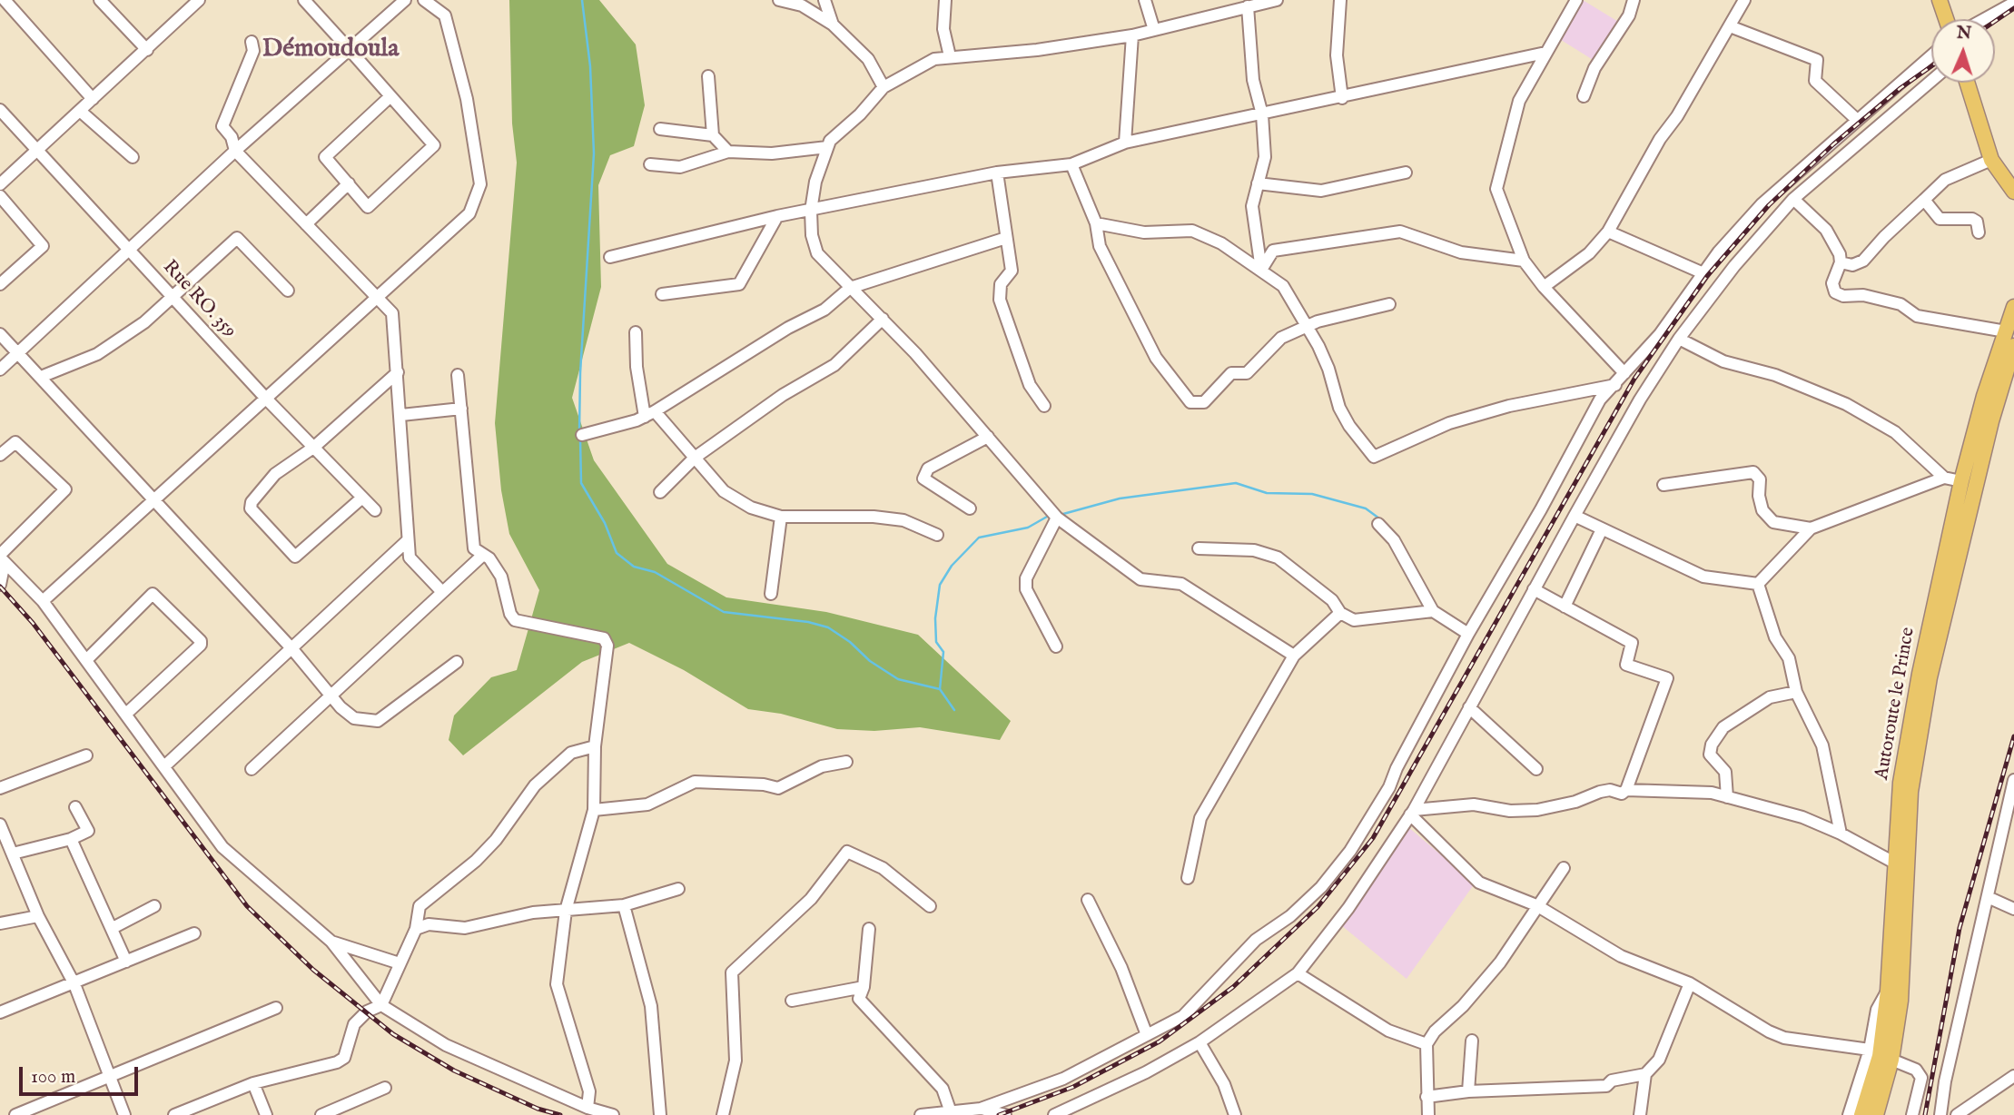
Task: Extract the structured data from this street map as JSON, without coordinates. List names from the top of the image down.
{
  "streets": {
    "main road": ["Autoroute le Prince"],
    "street": ["Rue RO. 359"]
  },
  "districts": ["Démoudoula"],
  "scale_bar": "100 m",
  "north": "top"
}
